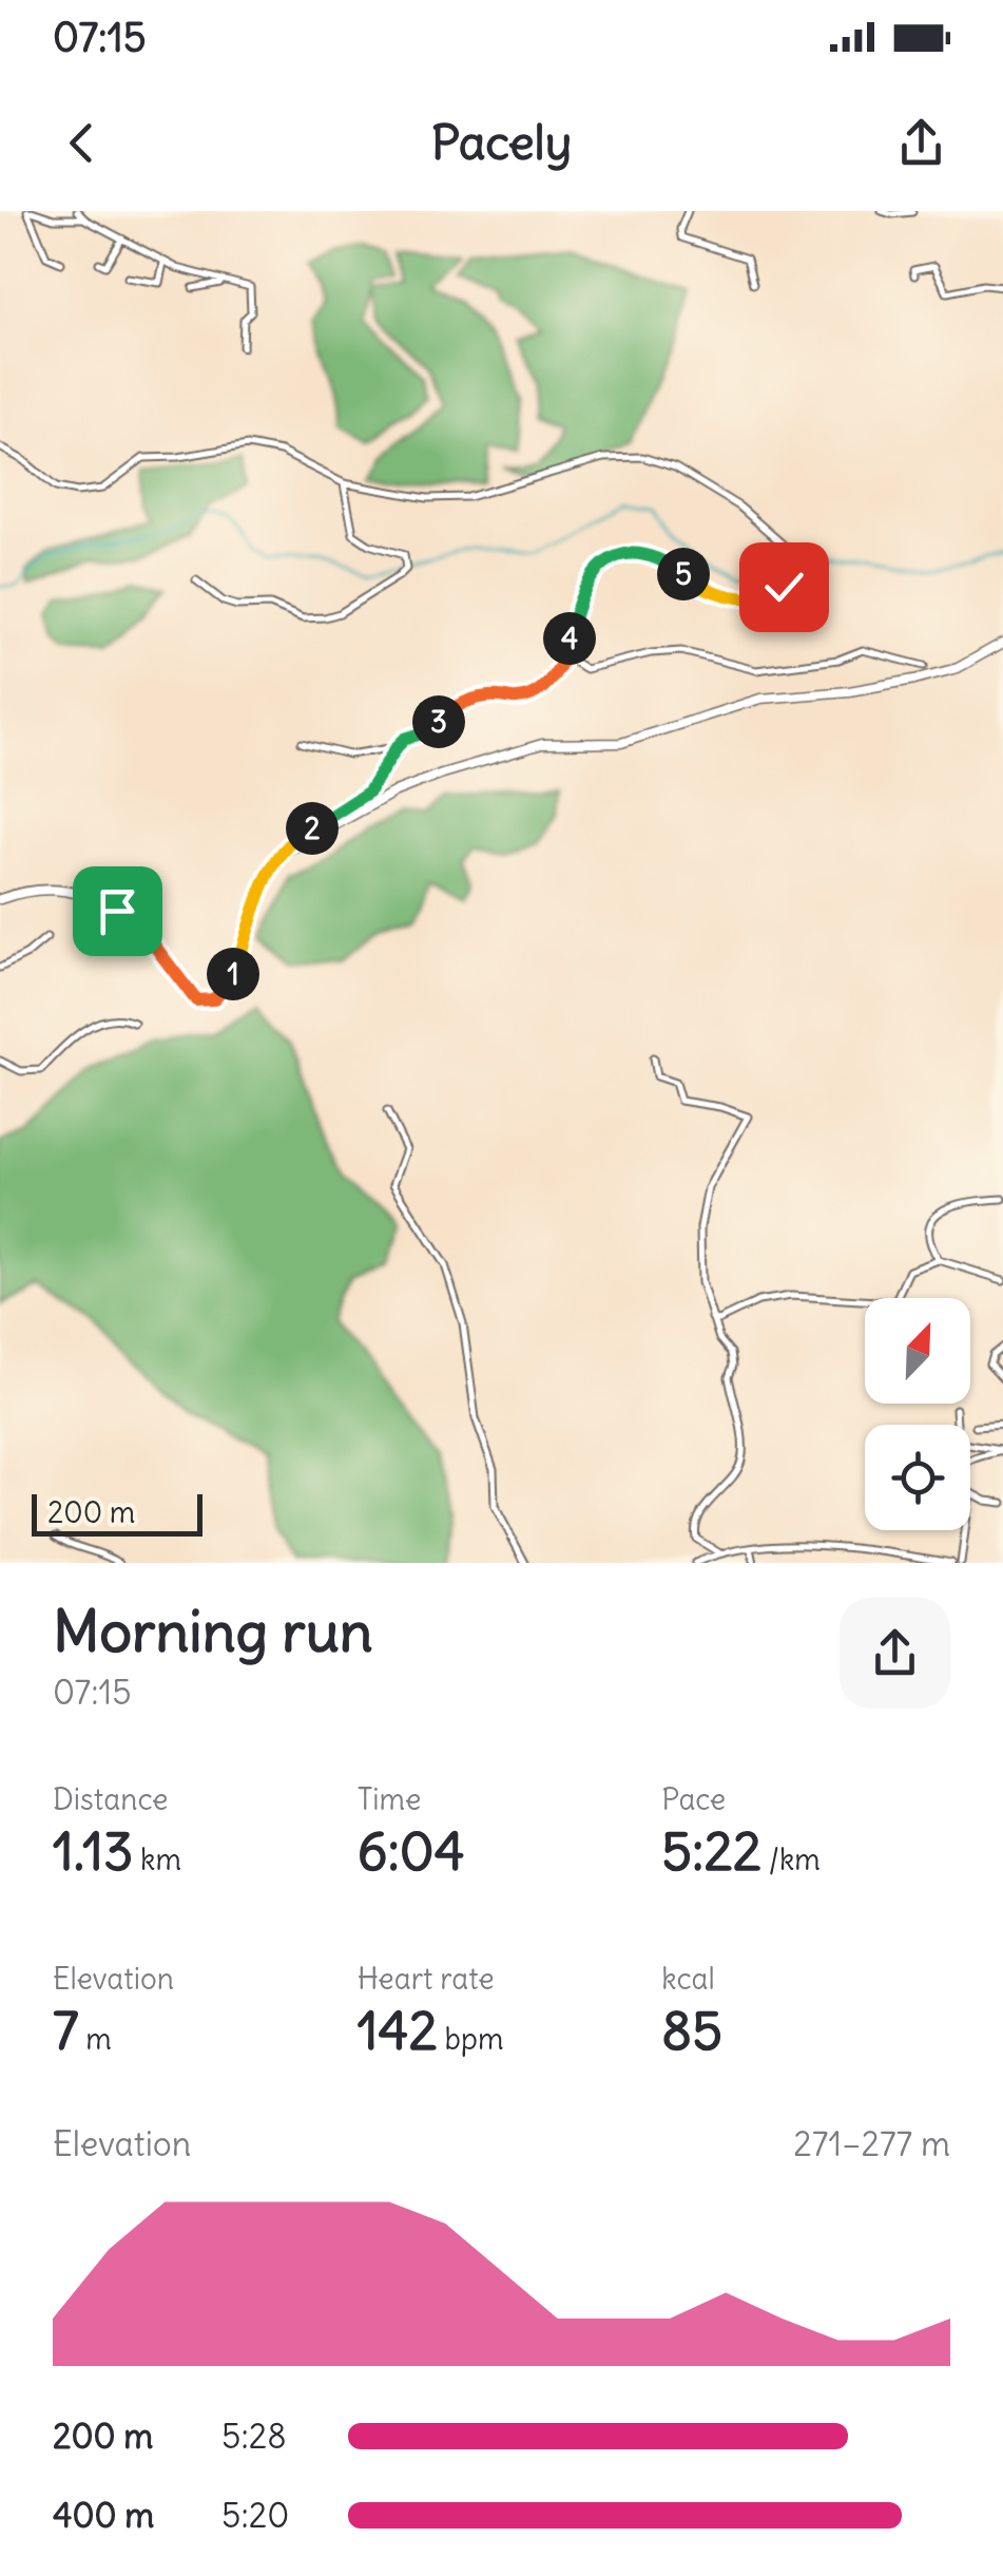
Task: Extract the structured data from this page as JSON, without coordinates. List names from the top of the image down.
{
  "scale_bar": "200 m",
  "north": "top right",
  "page": {
    "status": "07:15",
    "header": "Pacely",
    "pins": [
      "5",
      "4",
      "3",
      "2",
      "1"
    ],
    "scale": "200 m",
    "heading": ["Morning run", "07:15"],
    "stats": [
      ["Distance", "1.13 km"],
      ["Time", "6:04"],
      ["Pace", "5:22 /km"],
      ["Elevation", "7 m"],
      ["Heart rate", "142 bpm"],
      ["kcal", "85"]
    ],
    "chart": ["Elevation", "271–277 m"],
    "list": [
      {
        "name": "200 m",
        "note": "5:28"
      },
      {
        "name": "400 m",
        "note": "5:20"
      }
    ]
  }
}
